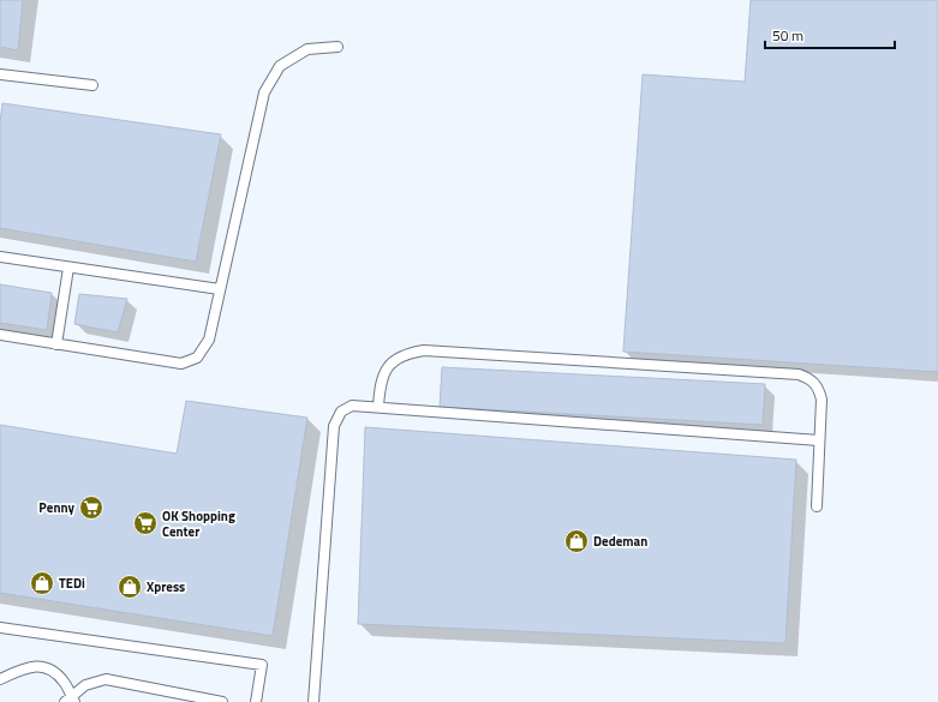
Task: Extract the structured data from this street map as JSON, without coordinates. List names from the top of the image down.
{
  "places": {
    "supermarket": ["Penny", "OK Shopping Center"],
    "shop": ["Dedeman", "TEDi", "Xpress"]
  },
  "scale_bar": "50 m"
}
